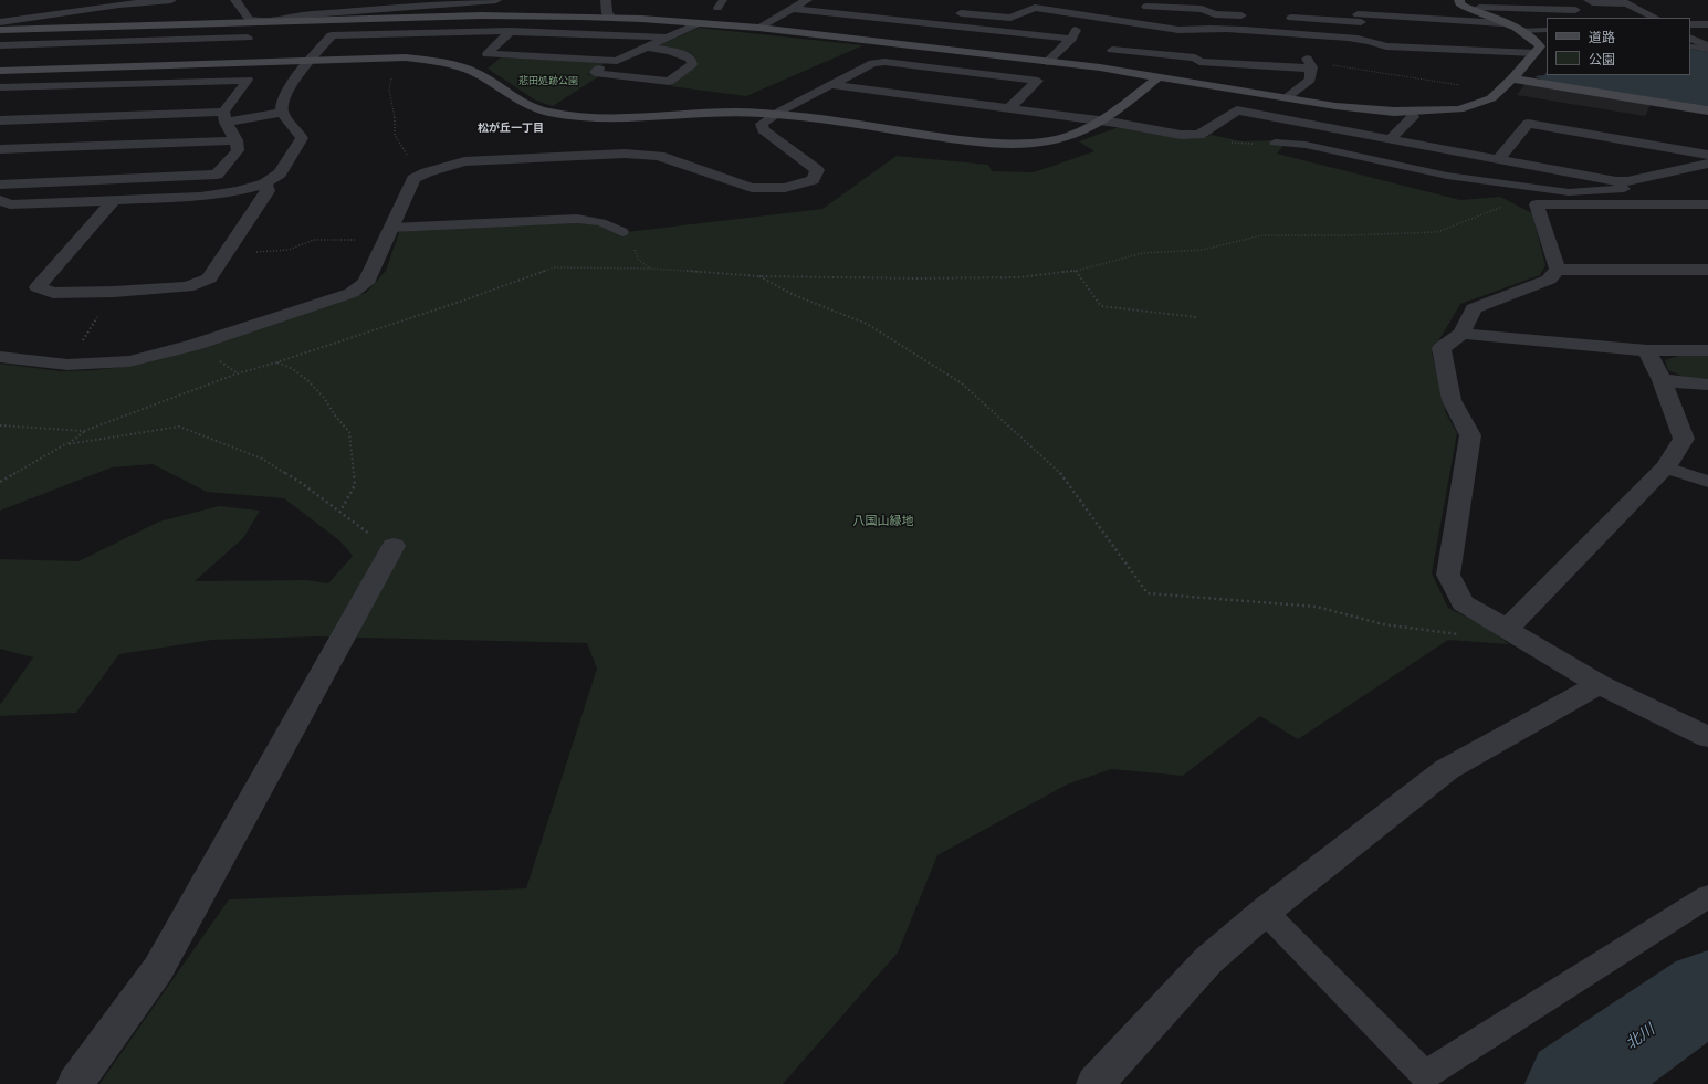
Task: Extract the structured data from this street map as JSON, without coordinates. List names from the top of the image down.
{
  "districts": ["松が丘一丁目"],
  "water": ["北川"],
  "parks": ["悲田処跡公園", "八国山緑地"],
  "legend": ["道路", "公園"]
}
